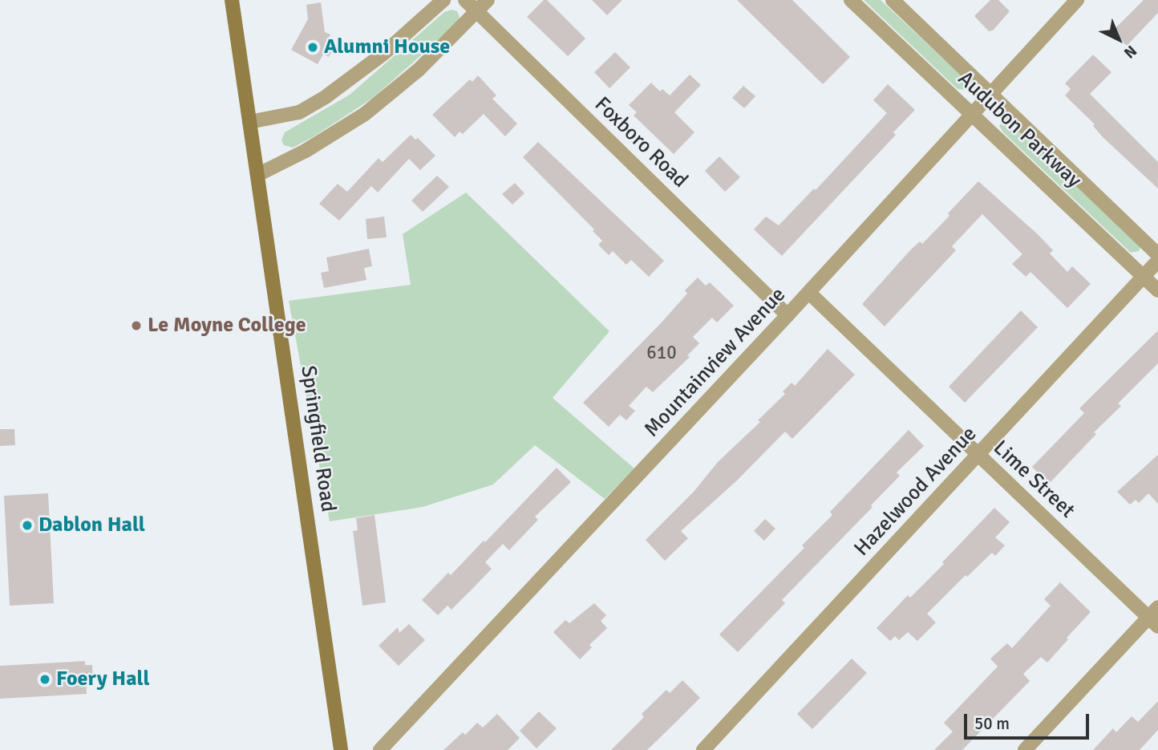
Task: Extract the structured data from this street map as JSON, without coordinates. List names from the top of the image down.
{
  "streets": {
    "street": [
      "Audubon Parkway",
      "Foxboro Road",
      "Mountainview Avenue",
      "Springfield Road",
      "Lime Street",
      "Hazelwood Avenue"
    ]
  },
  "crossings": [
    ["Audubon Parkway", "Mountainview Avenue"],
    ["Audubon Parkway", "Hazelwood Avenue"],
    ["Foxboro Road", "Mountainview Avenue"],
    ["Mountainview Avenue", "Lime Street"],
    ["Lime Street", "Hazelwood Avenue"]
  ],
  "places": [
    "Alumni House",
    "Le Moyne College",
    "Dablon Hall",
    "Foery Hall"
  ],
  "house_numbers": ["610"],
  "scale_bar": "50 m",
  "north": "bottom right"
}
